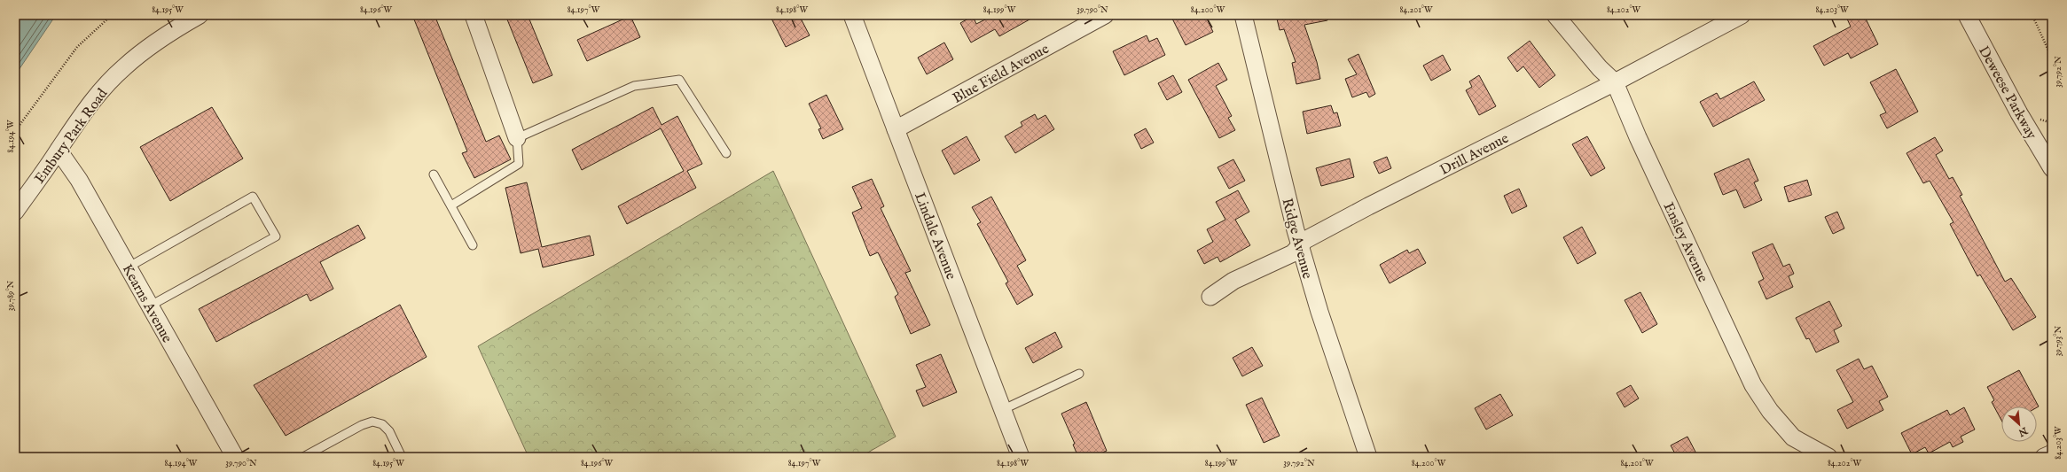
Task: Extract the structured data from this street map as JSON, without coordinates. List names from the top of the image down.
{
  "streets": {
    "street": [
      "Blue Field Avenue",
      "Deweese Parkway",
      "Embury Park Road",
      "Drill Avenue",
      "Lindale Avenue",
      "Ridge Avenue",
      "Ensley Avenue",
      "Kearns Avenue"
    ]
  },
  "crossings": [
    ["Blue Field Avenue", "Lindale Avenue"],
    ["Embury Park Road", "Kearns Avenue"],
    ["Drill Avenue", "Ridge Avenue"],
    ["Drill Avenue", "Ensley Avenue"]
  ],
  "north": "bottom right",
  "coordinates": [
    "84.195°W",
    "84.196°W",
    "84.197°W",
    "84.198°W",
    "84.199°W",
    "39.790°N",
    "84.200°W",
    "84.201°W",
    "84.202°W",
    "84.203°W",
    "39.792°N",
    "84.194°W",
    "39.789°N",
    "39.793°N"
  ]
}
